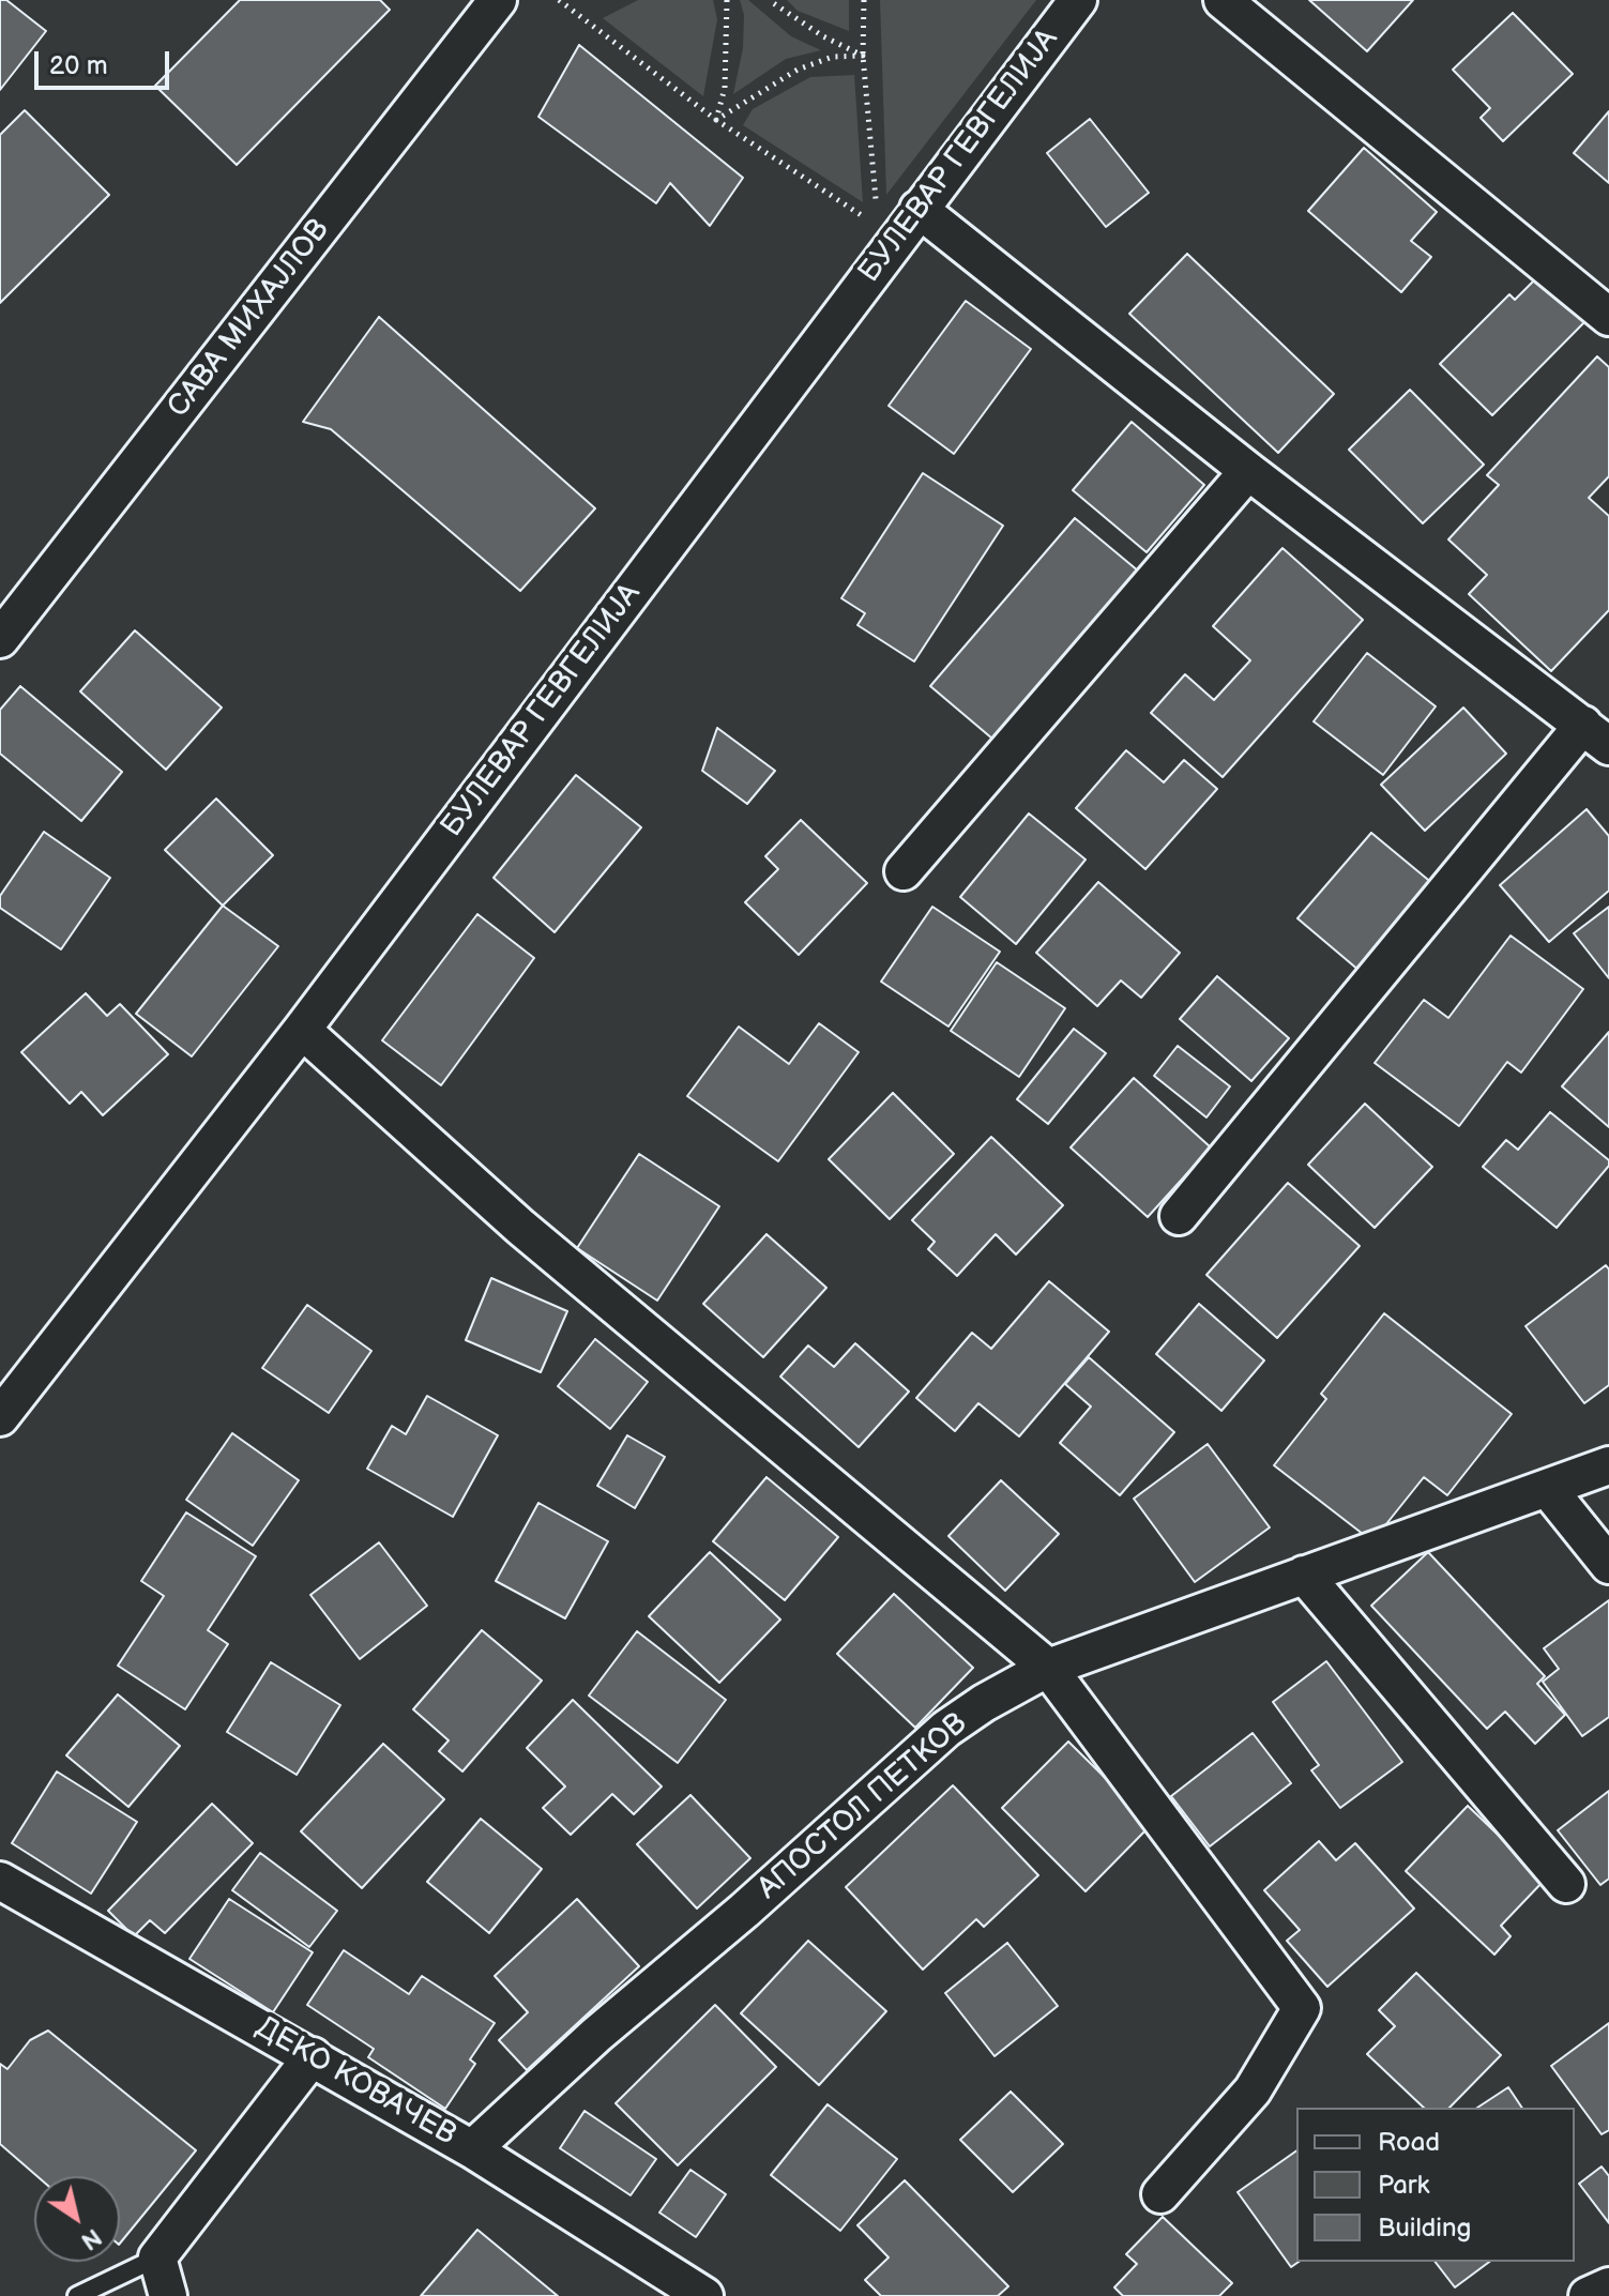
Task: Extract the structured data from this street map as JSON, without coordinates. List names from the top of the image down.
{
  "streets": {
    "street": [
      "БУЛЕВАР ГЕВГЕЛИЈА",
      "САВА МИХАЈЛОВ",
      "АПОСТОЛ ПЕТКОВ",
      "ДЕКО КОВАЧЕВ"
    ]
  },
  "crossings": [
    ["АПОСТОЛ ПЕТКОВ", "ДЕКО КОВАЧЕВ"]
  ],
  "legend": ["Road", "Park", "Building"],
  "scale_bar": "20 m",
  "north": "bottom right"
}
